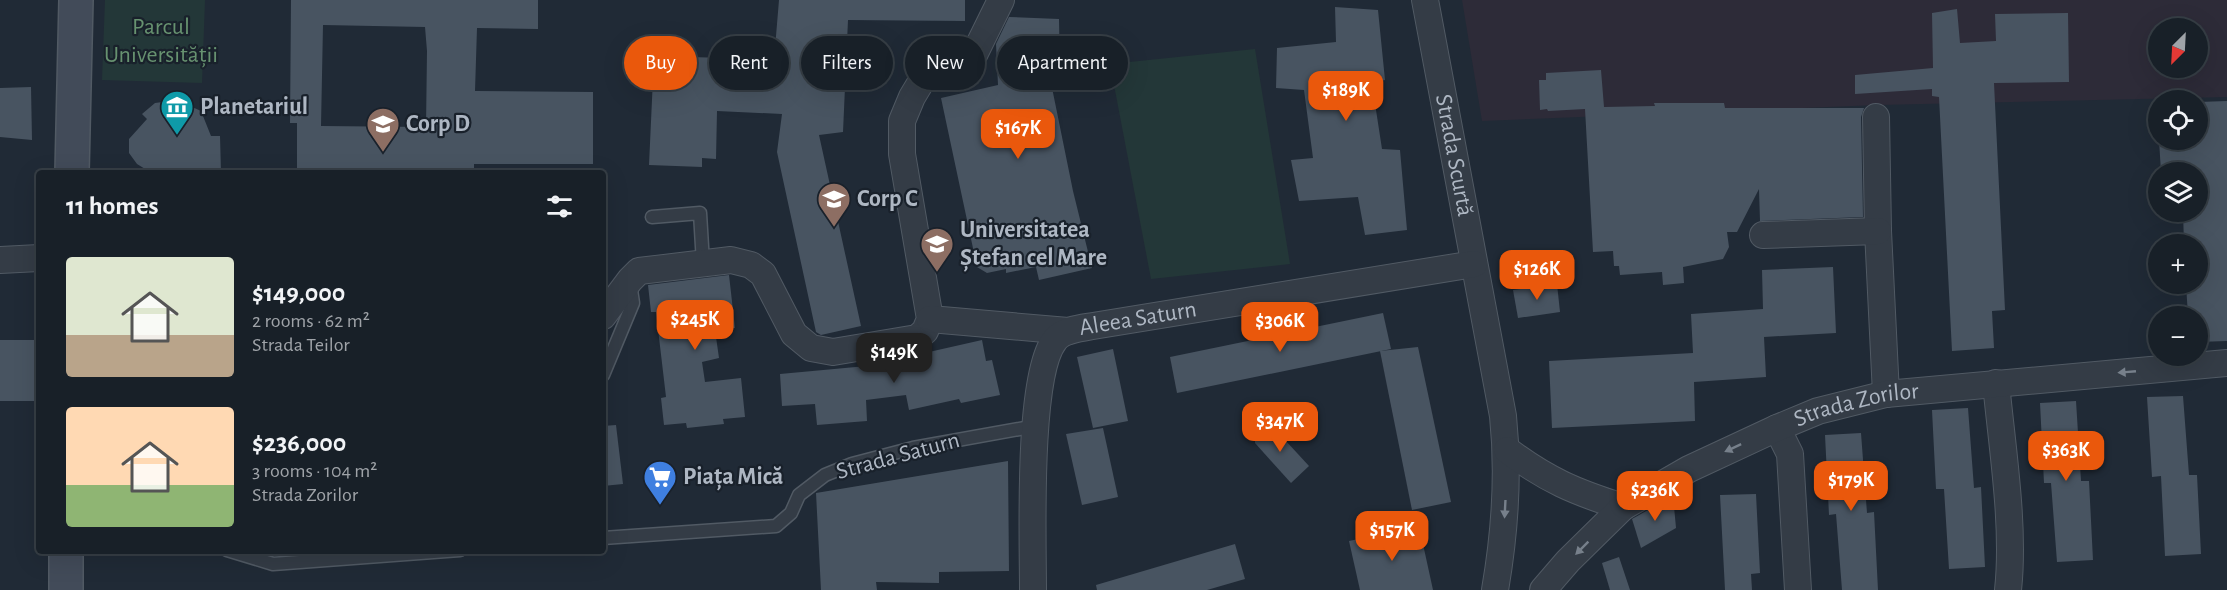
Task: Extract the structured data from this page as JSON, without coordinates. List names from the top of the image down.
{
  "streets": {
    "street": ["Strada Scurtă", "Aleea Saturn", "Strada Zorilor"],
    "lane": ["Strada Saturn"]
  },
  "crossings": [
    ["Strada Scurtă", "Aleea Saturn"],
    ["Aleea Saturn", "Strada Saturn"]
  ],
  "one_way": ["Strada Zorilor"],
  "parks": ["Parcul Universității"],
  "places": {
    "museum": ["Planetariul"],
    "school or university": ["Corp D", "Corp C", "Universitatea Ștefan cel Mare"],
    "supermarket": ["Piața Mică"]
  },
  "north": "bottom left",
  "page": {
    "map_buttons": ["+", "−"],
    "chip": [
      "Buy",
      "Rent",
      "Filters",
      "New",
      "Apartment"
    ],
    "price": [
      "$189K",
      "$167K",
      "$126K",
      "$245K",
      "$306K",
      "$149K",
      "$347K",
      "$363K",
      "$179K",
      "$236K",
      "$157K"
    ],
    "heading": "11 homes",
    "list": [
      {
        "name": "$149,000",
        "note": "2 rooms · 62 m² · Strada Teilor"
      },
      {
        "name": "$236,000",
        "note": "3 rooms · 104 m² · Strada Zorilor"
      }
    ]
  }
}
